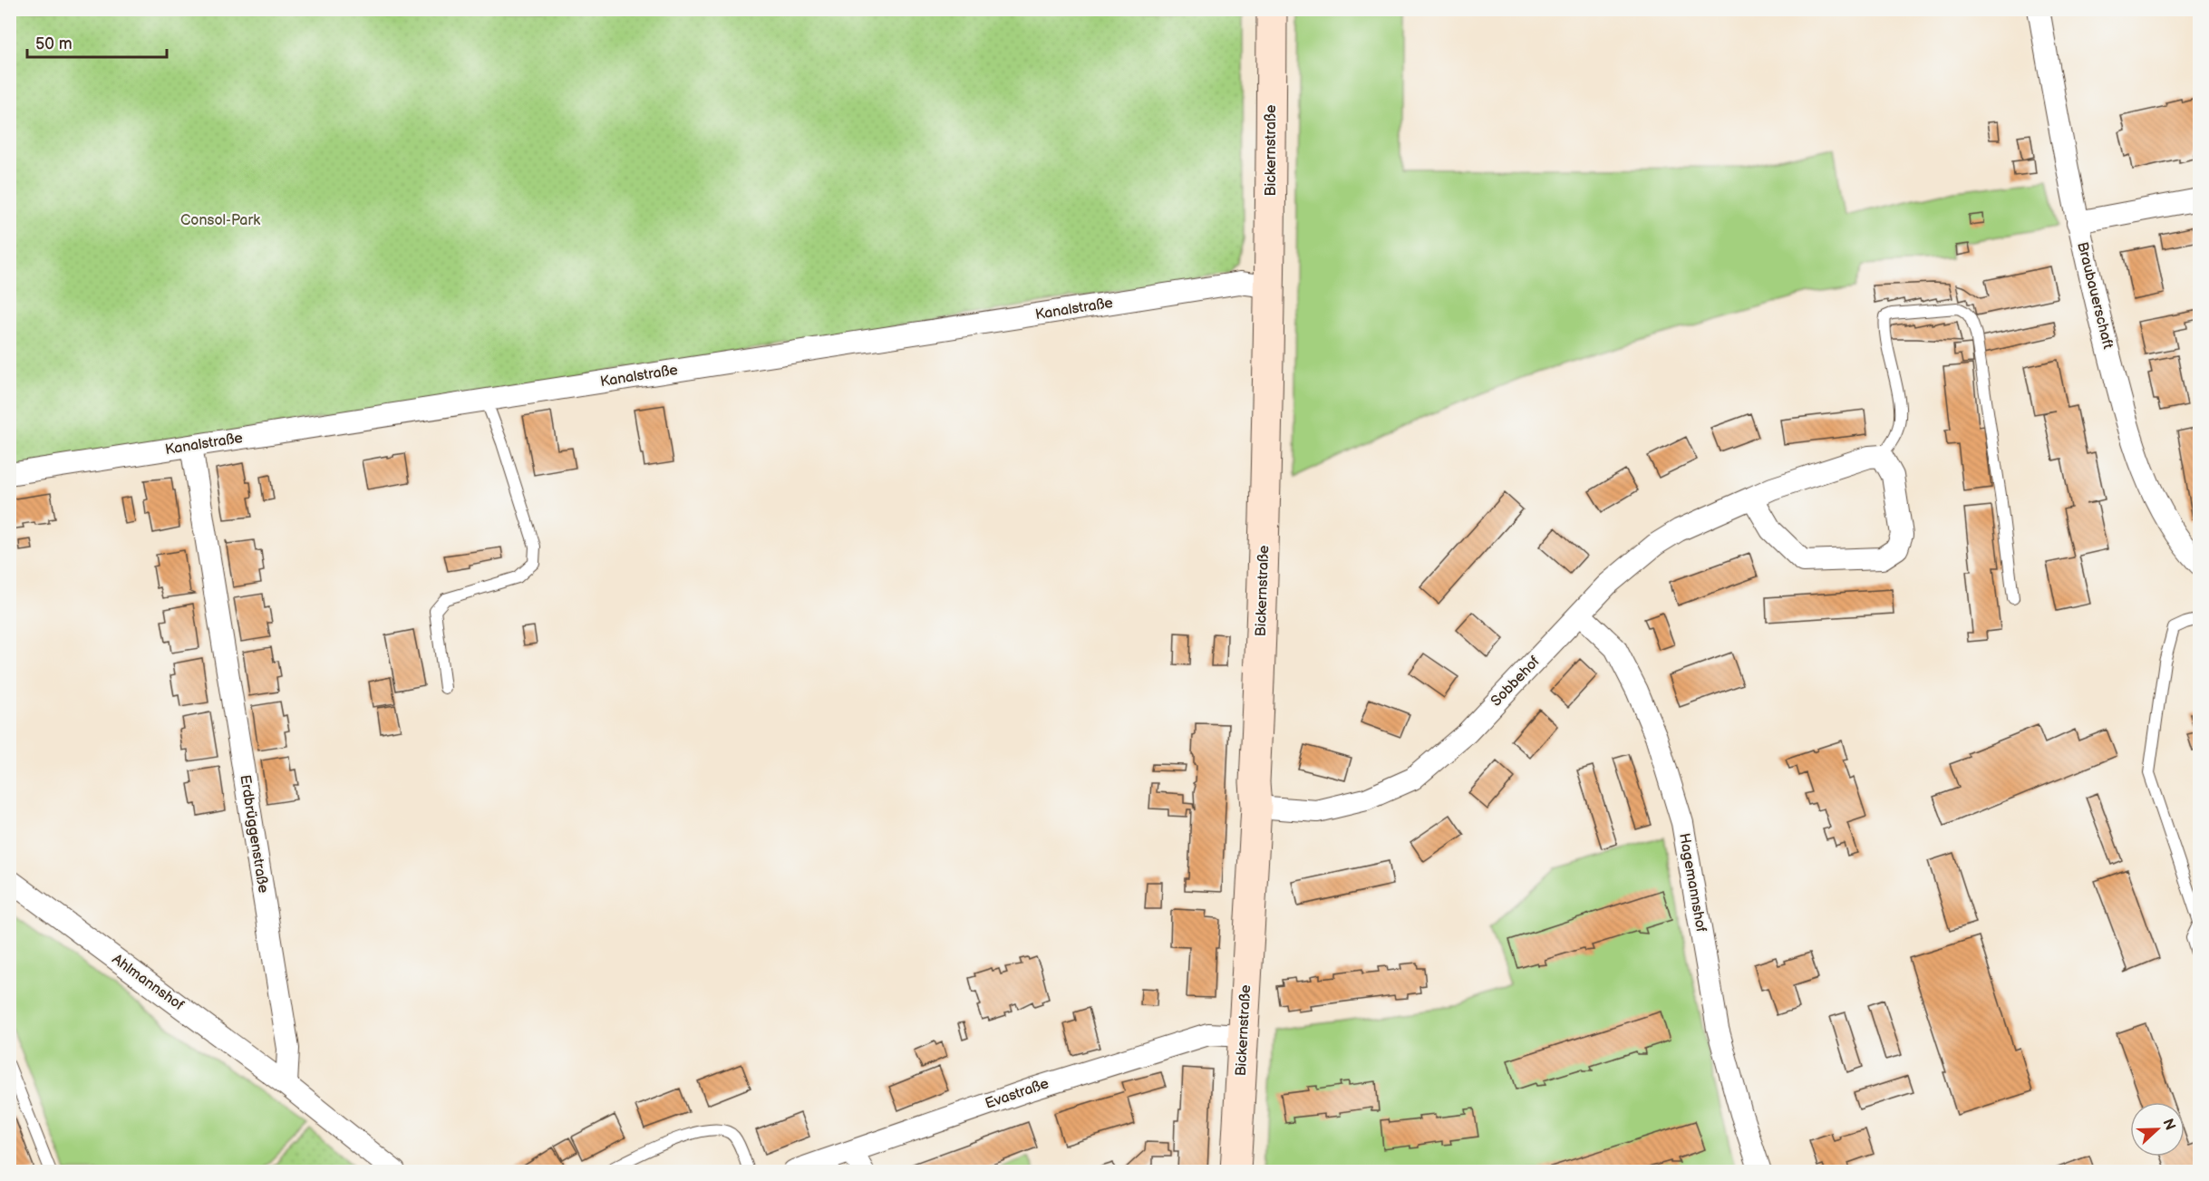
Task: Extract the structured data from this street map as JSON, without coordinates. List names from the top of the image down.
{
  "streets": {
    "street": [
      "Bickernstraße",
      "Braubauerschaft",
      "Kanalstraße",
      "Sobbehof",
      "Erdbrüggenstraße",
      "Hagemannshof",
      "Ahlmannshof",
      "Evastraße"
    ]
  },
  "crossings": [
    ["Bickernstraße", "Kanalstraße"],
    ["Bickernstraße", "Sobbehof"],
    ["Bickernstraße", "Evastraße"],
    ["Kanalstraße", "Erdbrüggenstraße"],
    ["Sobbehof", "Hagemannshof"],
    ["Erdbrüggenstraße", "Ahlmannshof"]
  ],
  "parks": ["Consol-Park"],
  "scale_bar": "50 m",
  "north": "right"
}
